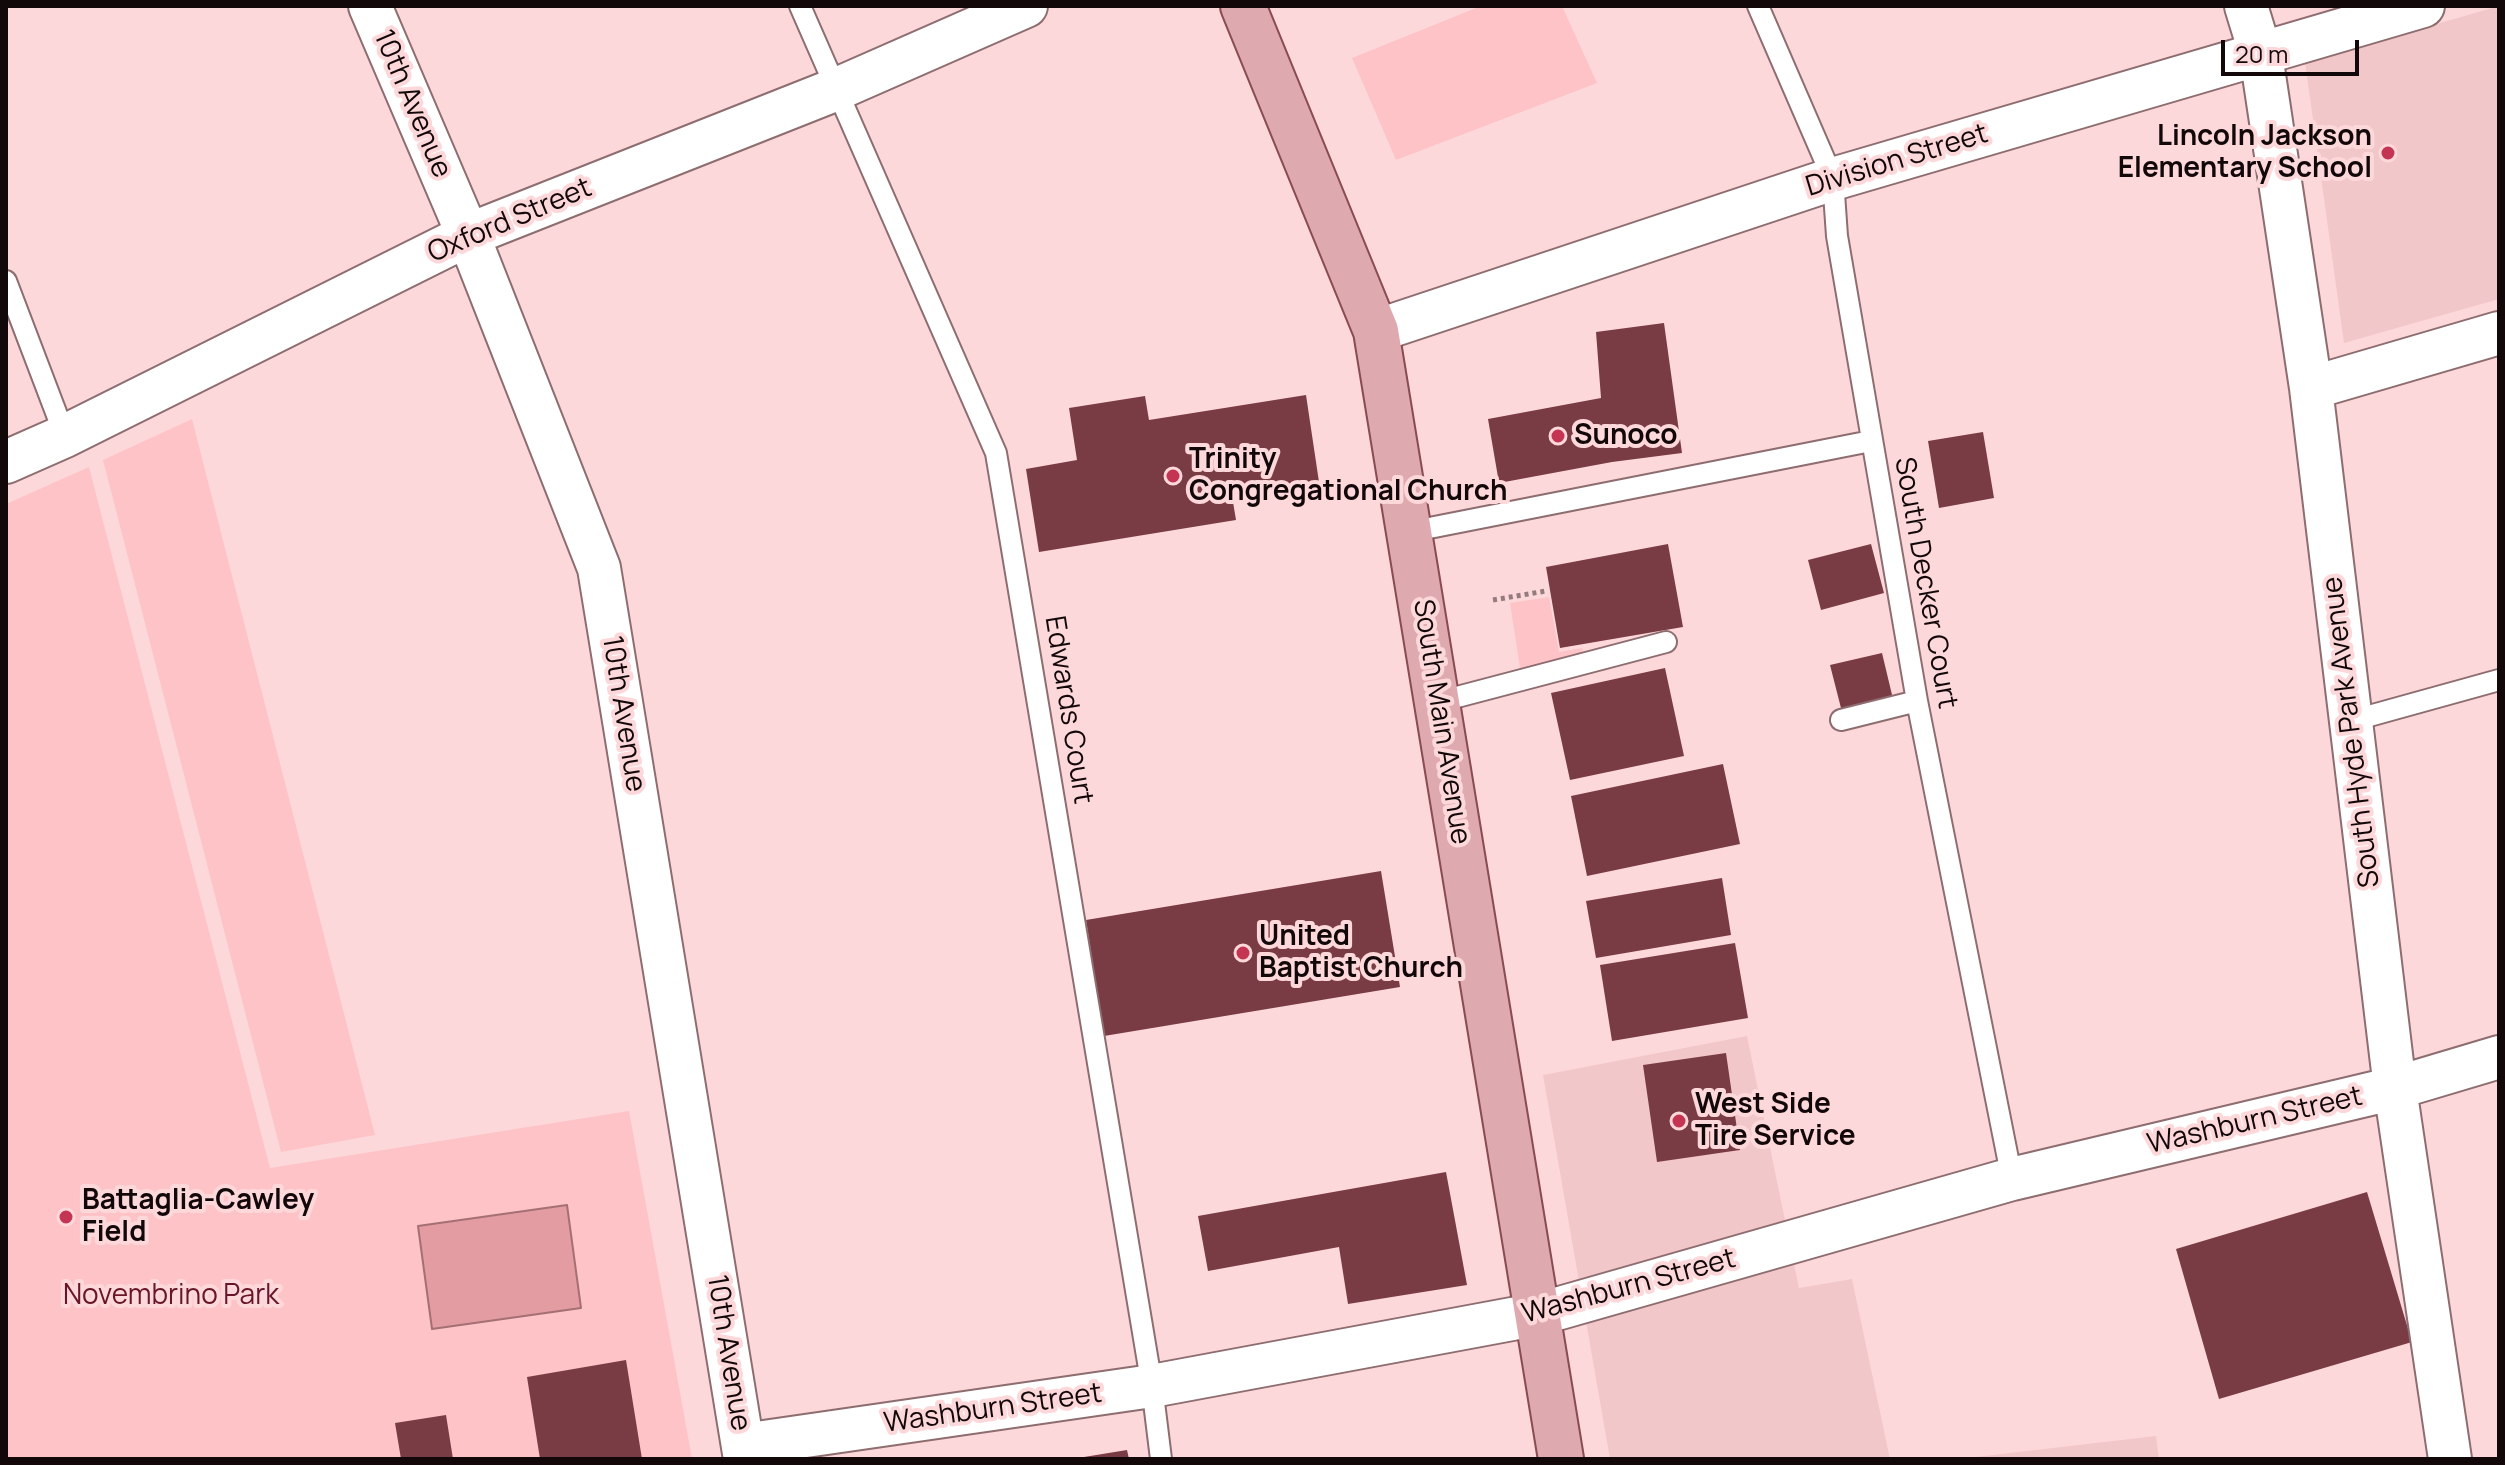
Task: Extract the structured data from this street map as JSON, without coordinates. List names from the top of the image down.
{
  "streets": {
    "main road": ["South Main Avenue"],
    "street": [
      "10th Avenue",
      "Division Street",
      "Oxford Street",
      "South Hyde Park Avenue",
      "Washburn Street"
    ],
    "lane": ["South Decker Court", "Edwards Court"]
  },
  "crossings": [
    ["10th Avenue", "Oxford Street"],
    ["10th Avenue", "Washburn Street"],
    ["Division Street", "South Decker Court"],
    ["Division Street", "South Main Avenue"],
    ["Division Street", "South Hyde Park Avenue"],
    ["Oxford Street", "Edwards Court"],
    ["South Decker Court", "Washburn Street"],
    ["Edwards Court", "Washburn Street"],
    ["South Main Avenue", "Washburn Street"],
    ["South Hyde Park Avenue", "Washburn Street"]
  ],
  "parks": ["Novembrino Park"],
  "places": [
    "Lincoln Jackson Elementary School",
    "Sunoco",
    "Trinity Congregational Church",
    "United Baptist Church",
    "West Side Tire Service",
    "Battaglia-Cawley Field"
  ],
  "scale_bar": "20 m"
}
